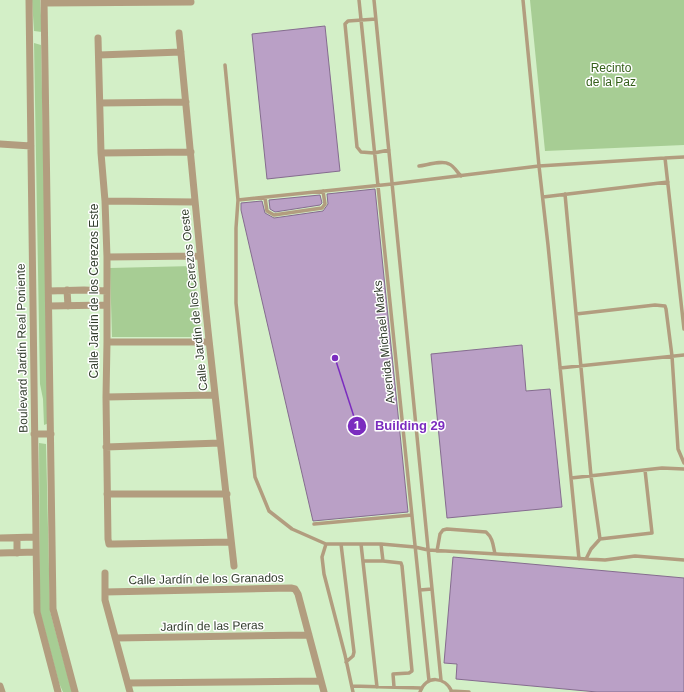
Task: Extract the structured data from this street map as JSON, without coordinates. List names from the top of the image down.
{
  "streets": {
    "street": [
      "Calle Jardín de los Cerezos Este",
      "Calle Jardín de los Cerezos Oeste",
      "Boulevard Jardín Real Poniente",
      "Calle Jardín de los Granados",
      "Jardín de las Peras"
    ],
    "lane": ["Avenida Michael Marks"]
  },
  "crossings": [
    ["Calle Jardín de los Cerezos Este", "Calle Jardín de los Cerezos Oeste"],
    ["Calle Jardín de los Granados", "Jardín de las Peras"]
  ],
  "parks": ["Recinto de la Paz"],
  "places": ["Building 29"]
}
